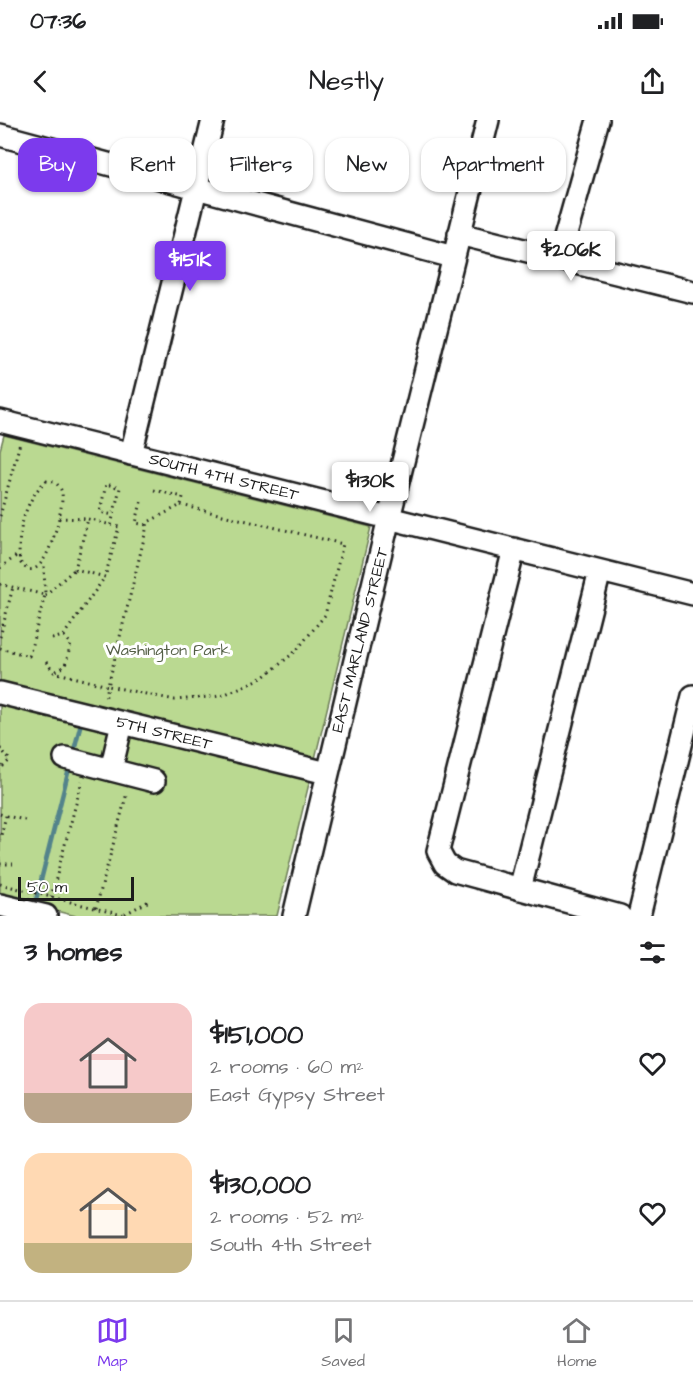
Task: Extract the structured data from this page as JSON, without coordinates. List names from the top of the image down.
{
  "streets": {
    "street": ["SOUTH 4TH STREET", "EAST MARLAND STREET", "5TH STREET"]
  },
  "crossings": [
    ["SOUTH 4TH STREET", "EAST MARLAND STREET"],
    ["EAST MARLAND STREET", "5TH STREET"]
  ],
  "parks": ["Washington Park"],
  "scale_bar": "50 m",
  "page": {
    "status": "07:36",
    "header": "Nestly",
    "chip": [
      "Buy",
      "Rent",
      "Filters",
      "New",
      "Apartment"
    ],
    "price": ["$206K", "$151K", "$130K"],
    "scale": "50 m",
    "heading": "3 homes",
    "list": [
      {
        "name": "$151,000",
        "note": "2 rooms · 60 m² · East Gypsy Street"
      },
      {
        "name": "$130,000",
        "note": "2 rooms · 52 m² · South 4th Street"
      }
    ],
    "tabs": ["Map", "Saved", "Home"]
  }
}
